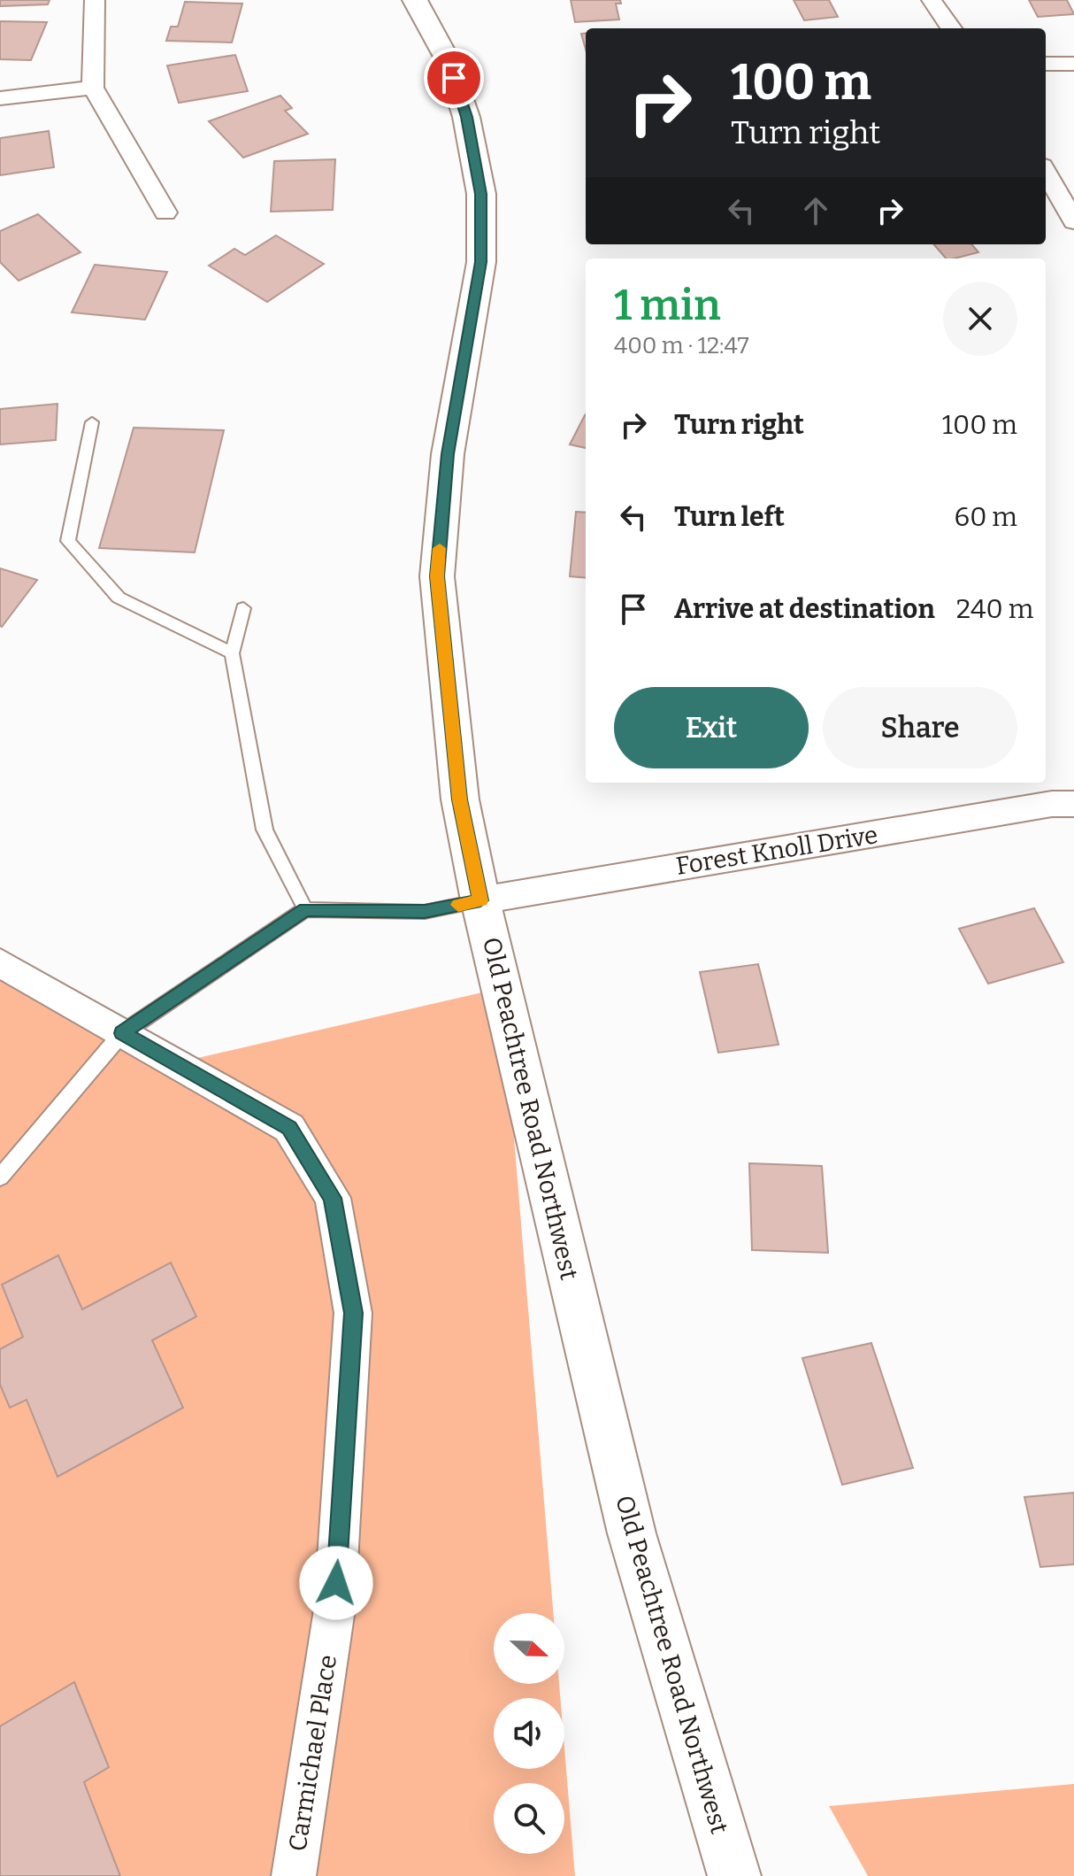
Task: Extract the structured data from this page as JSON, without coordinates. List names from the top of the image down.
{
  "streets": {
    "main road": ["Old Peachtree Road Northwest"],
    "street": ["Forest Knoll Drive", "Carmichael Place"]
  },
  "crossings": [
    ["Forest Knoll Drive", "Old Peachtree Road Northwest"]
  ],
  "north": "right",
  "page": {
    "turn": ["100 m", "Turn right"],
    "heading": ["1 min", "400 m · 12:47"],
    "list": [
      {
        "name": "Turn right",
        "value": "100 m"
      },
      {
        "name": "Turn left",
        "value": "60 m"
      },
      {
        "name": "Arrive at destination",
        "value": "240 m"
      }
    ],
    "buttons": ["Exit", "Share"]
  }
}
